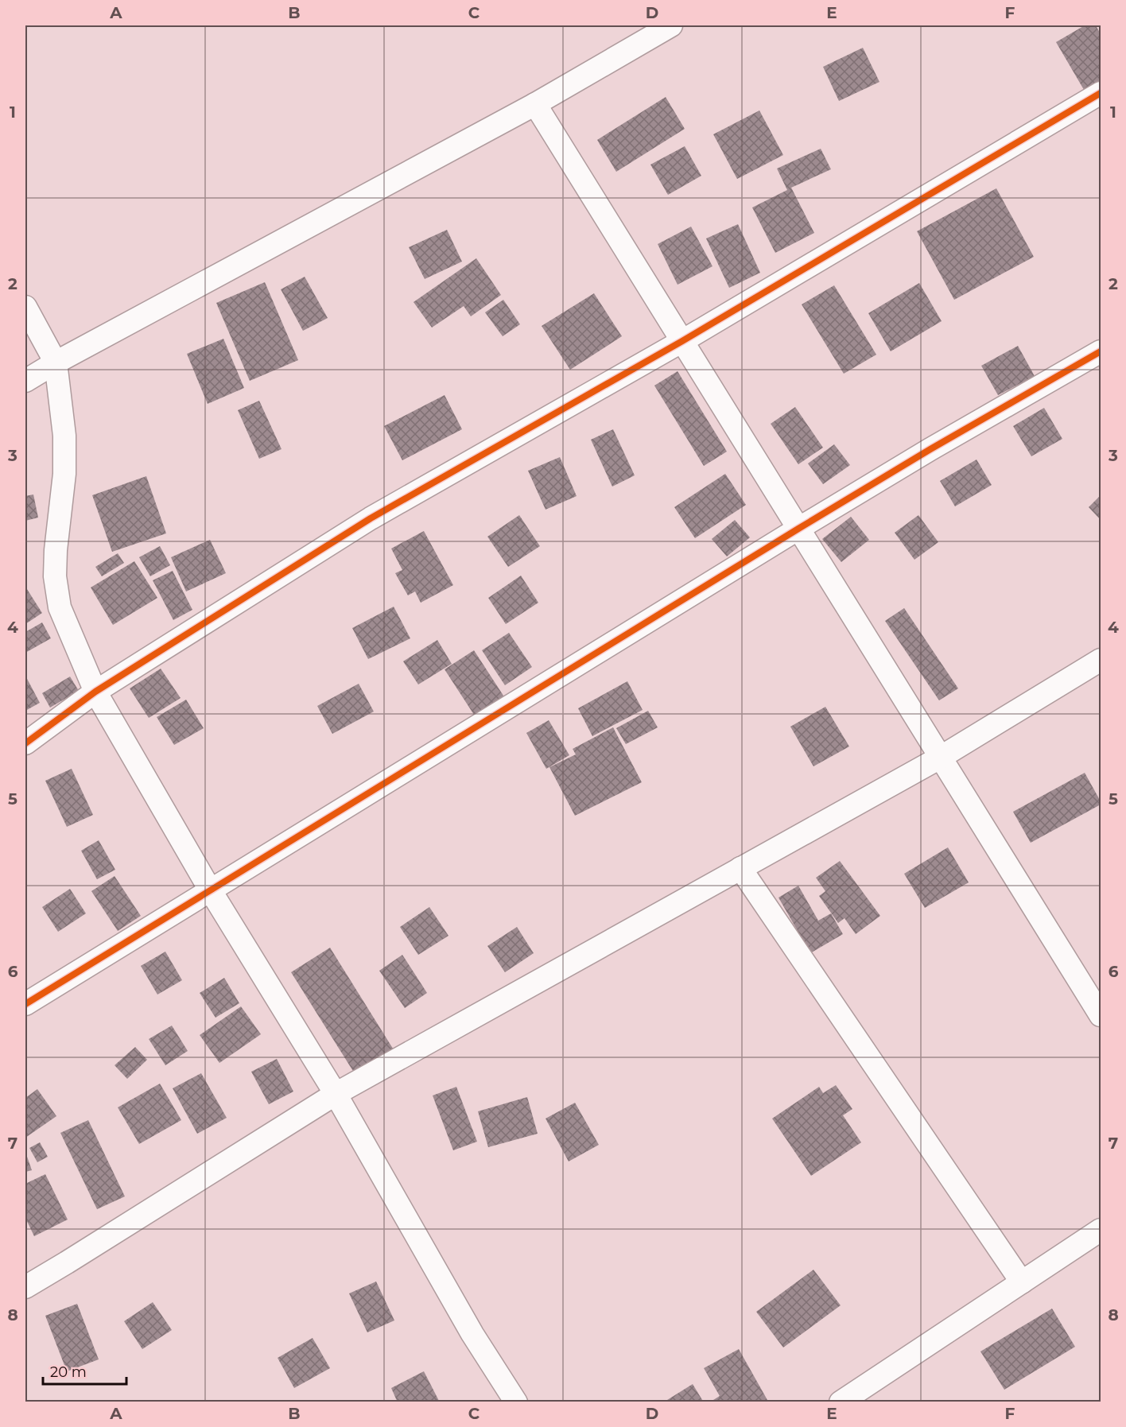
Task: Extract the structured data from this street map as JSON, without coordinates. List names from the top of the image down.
{
  "scale_bar": "20 m",
  "grid": {
    "columns": [
      "A",
      "B",
      "C",
      "D",
      "E",
      "F"
    ],
    "rows": [
      "1",
      "2",
      "3",
      "4",
      "5",
      "6",
      "7",
      "8"
    ]
  }
}
